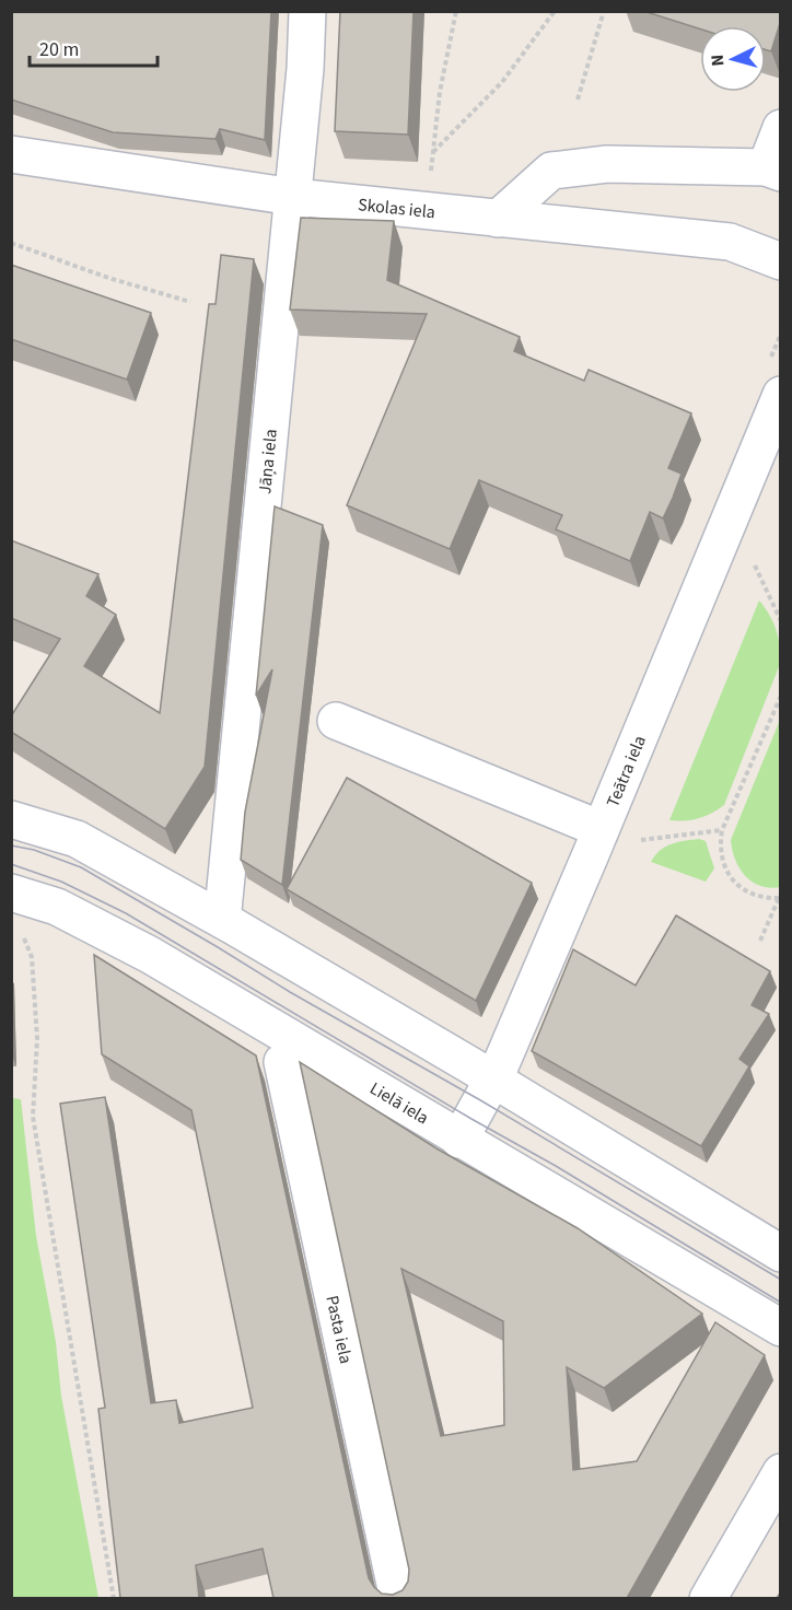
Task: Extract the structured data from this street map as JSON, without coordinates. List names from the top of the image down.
{
  "streets": {
    "street": [
      "Skolas iela",
      "Jāņa iela",
      "Teātra iela",
      "Lielā iela",
      "Pasta iela"
    ]
  },
  "crossings": [
    ["Skolas iela", "Jāņa iela"],
    ["Teātra iela", "Lielā iela"]
  ],
  "scale_bar": "20 m",
  "north": "left"
}
